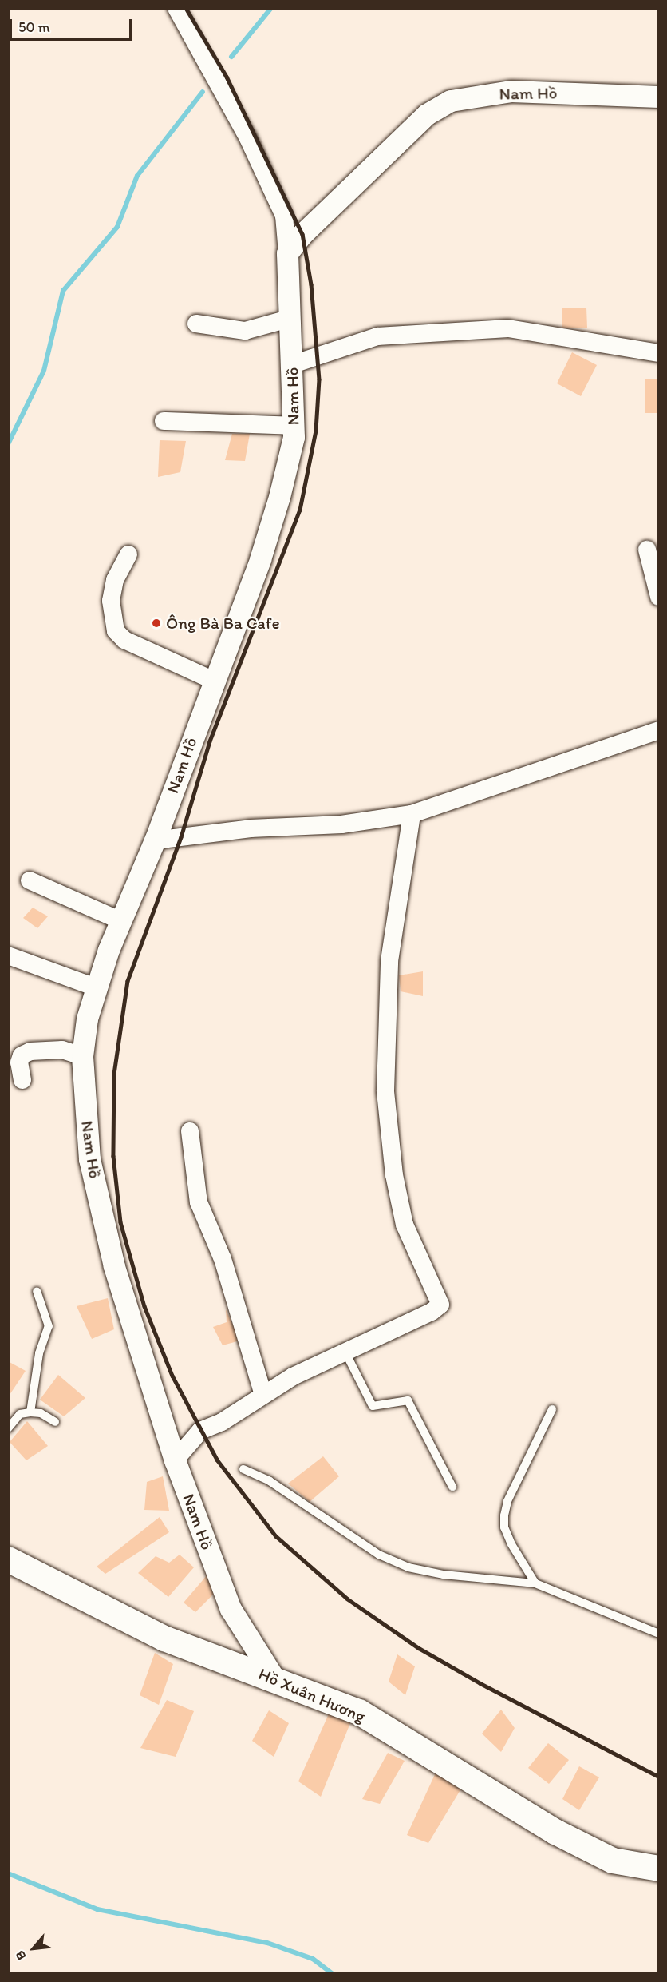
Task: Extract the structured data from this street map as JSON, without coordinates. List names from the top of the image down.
{
  "streets": {
    "main road": ["Hồ Xuân Hương"],
    "street": ["Nam Hồ"]
  },
  "crossings": [
    ["Nam Hồ", "Hồ Xuân Hương"]
  ],
  "places": ["Ông Bà Ba Cafe"],
  "scale_bar": "50 m",
  "north": "bottom left"
}
